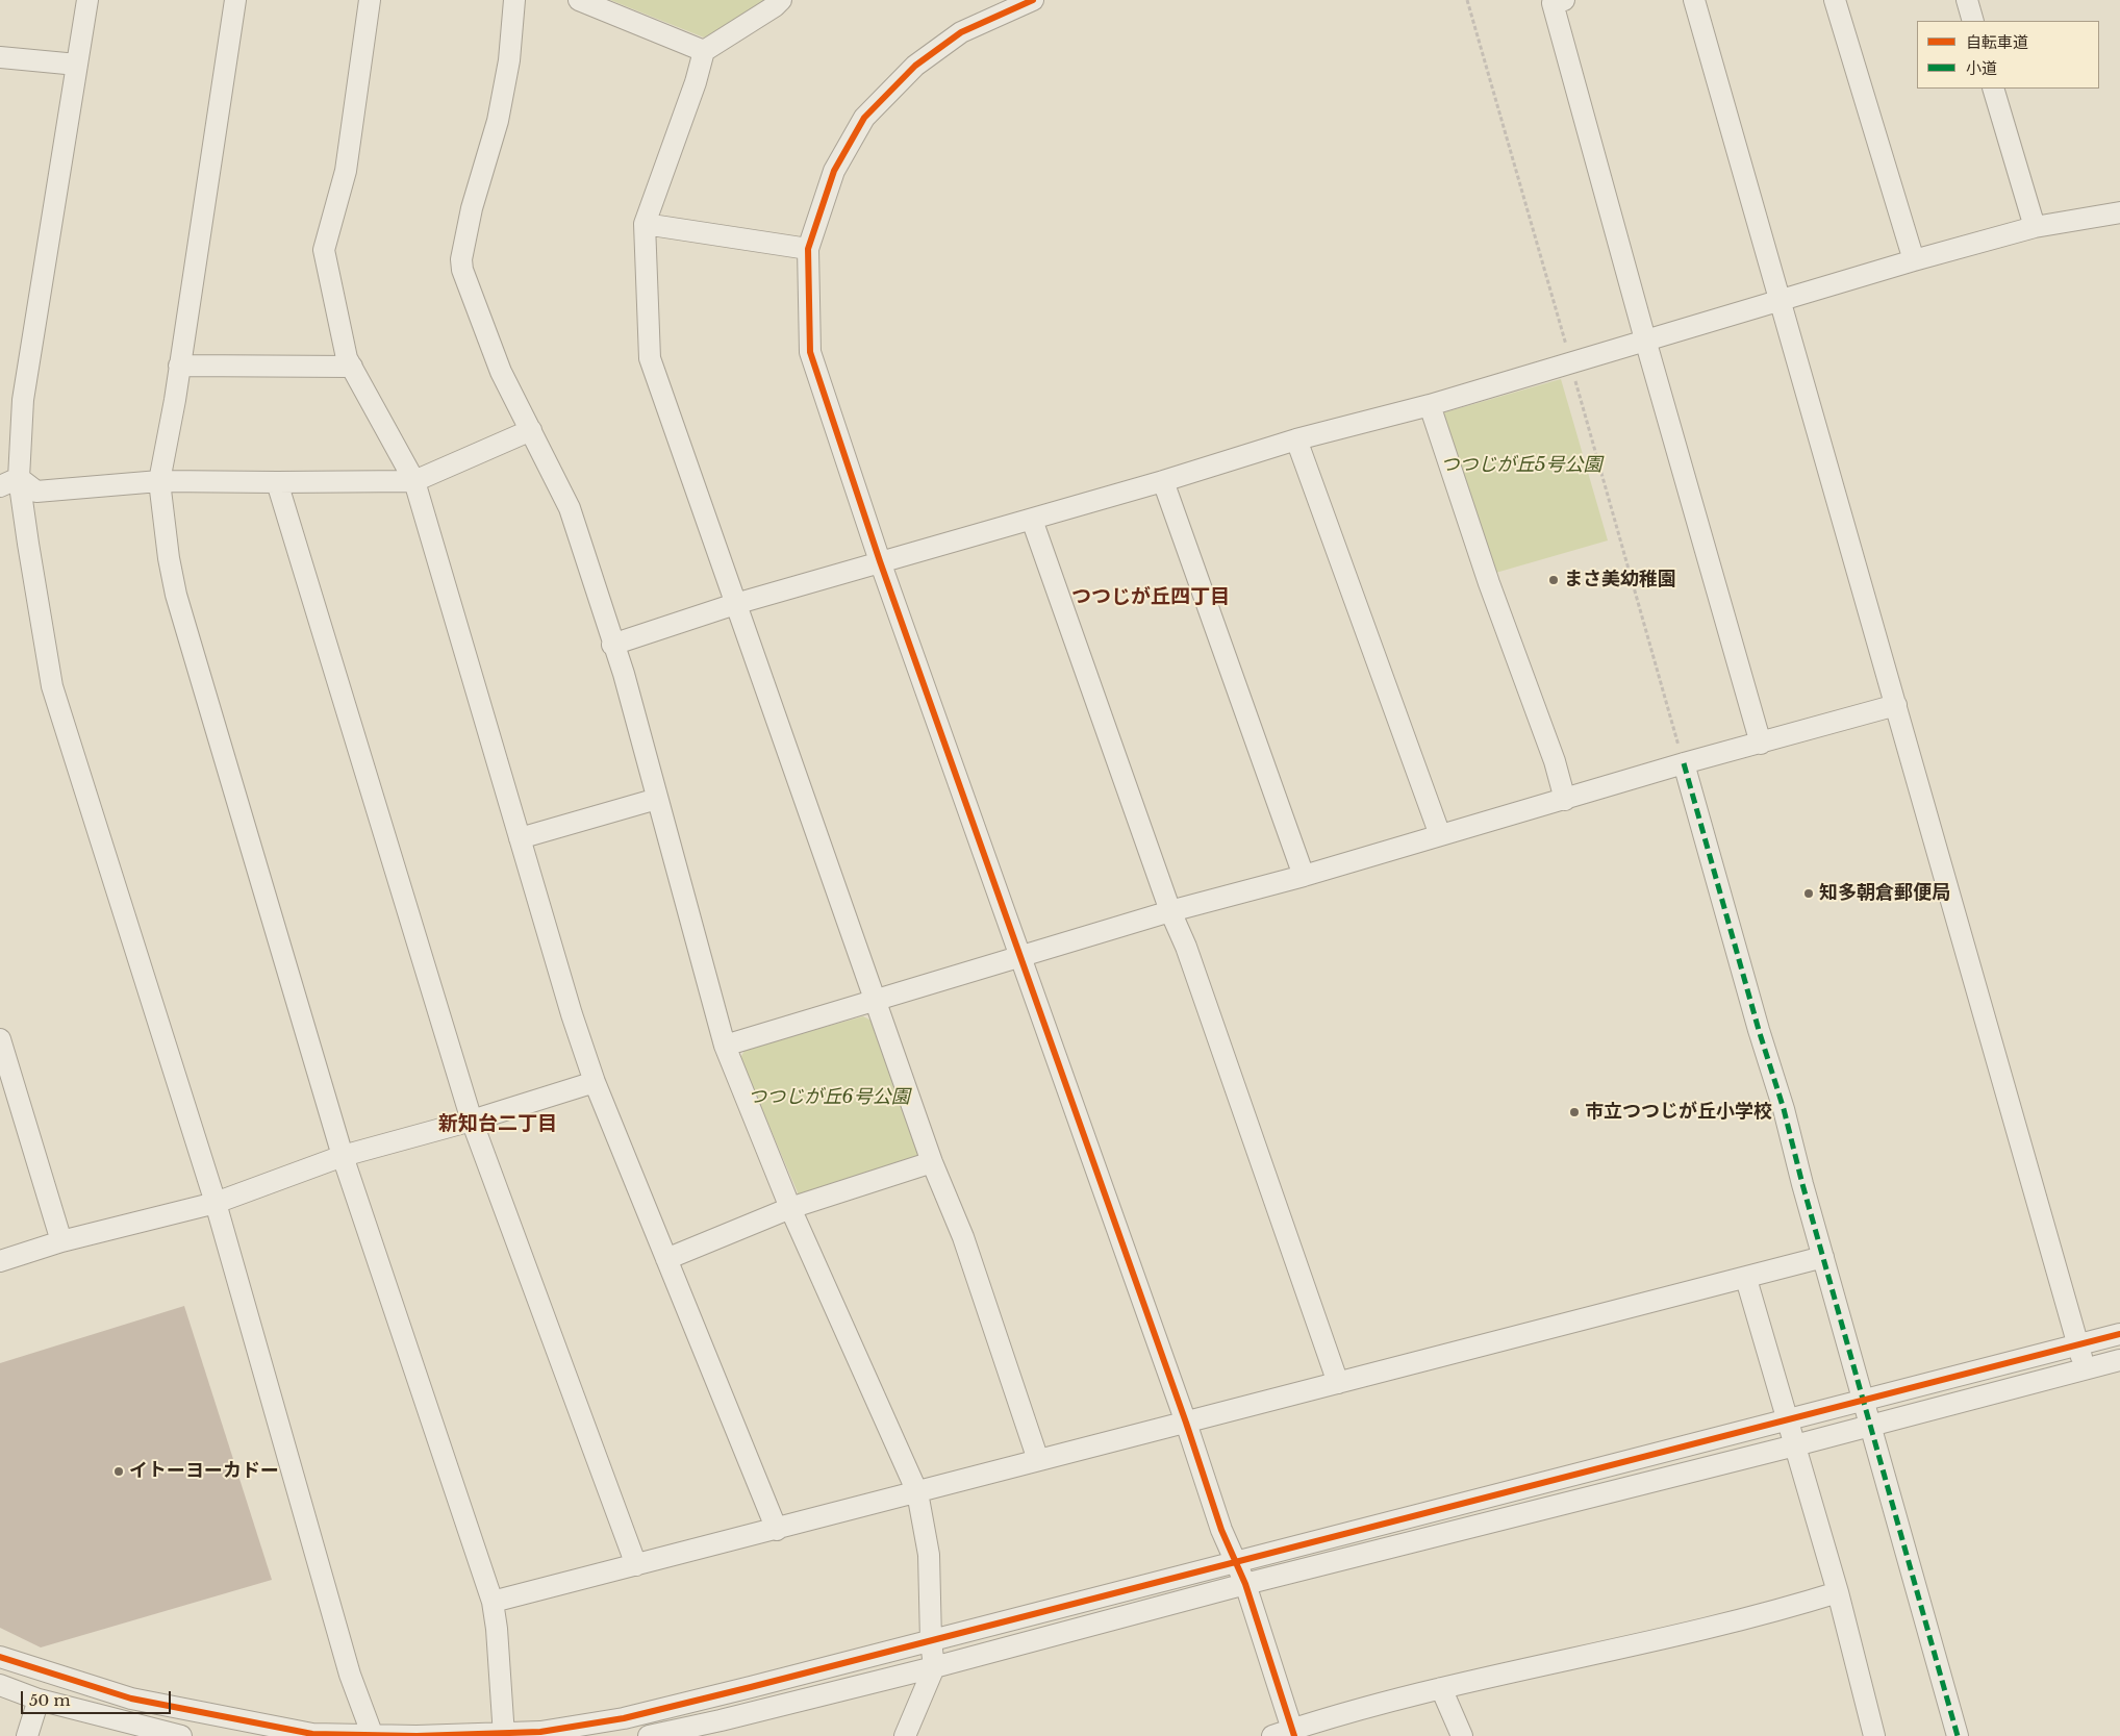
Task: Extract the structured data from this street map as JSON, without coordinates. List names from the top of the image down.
{
  "districts": ["つつじが丘四丁目", "新知台二丁目"],
  "parks": ["つつじが丘5号公園", "つつじが丘6号公園"],
  "places": [
    "まさ美幼稚園",
    "知多朝倉郵便局",
    "市立つつじが丘小学校",
    "イトーヨーカドー"
  ],
  "legend": ["自転車道", "小道"],
  "scale_bar": "50 m"
}
